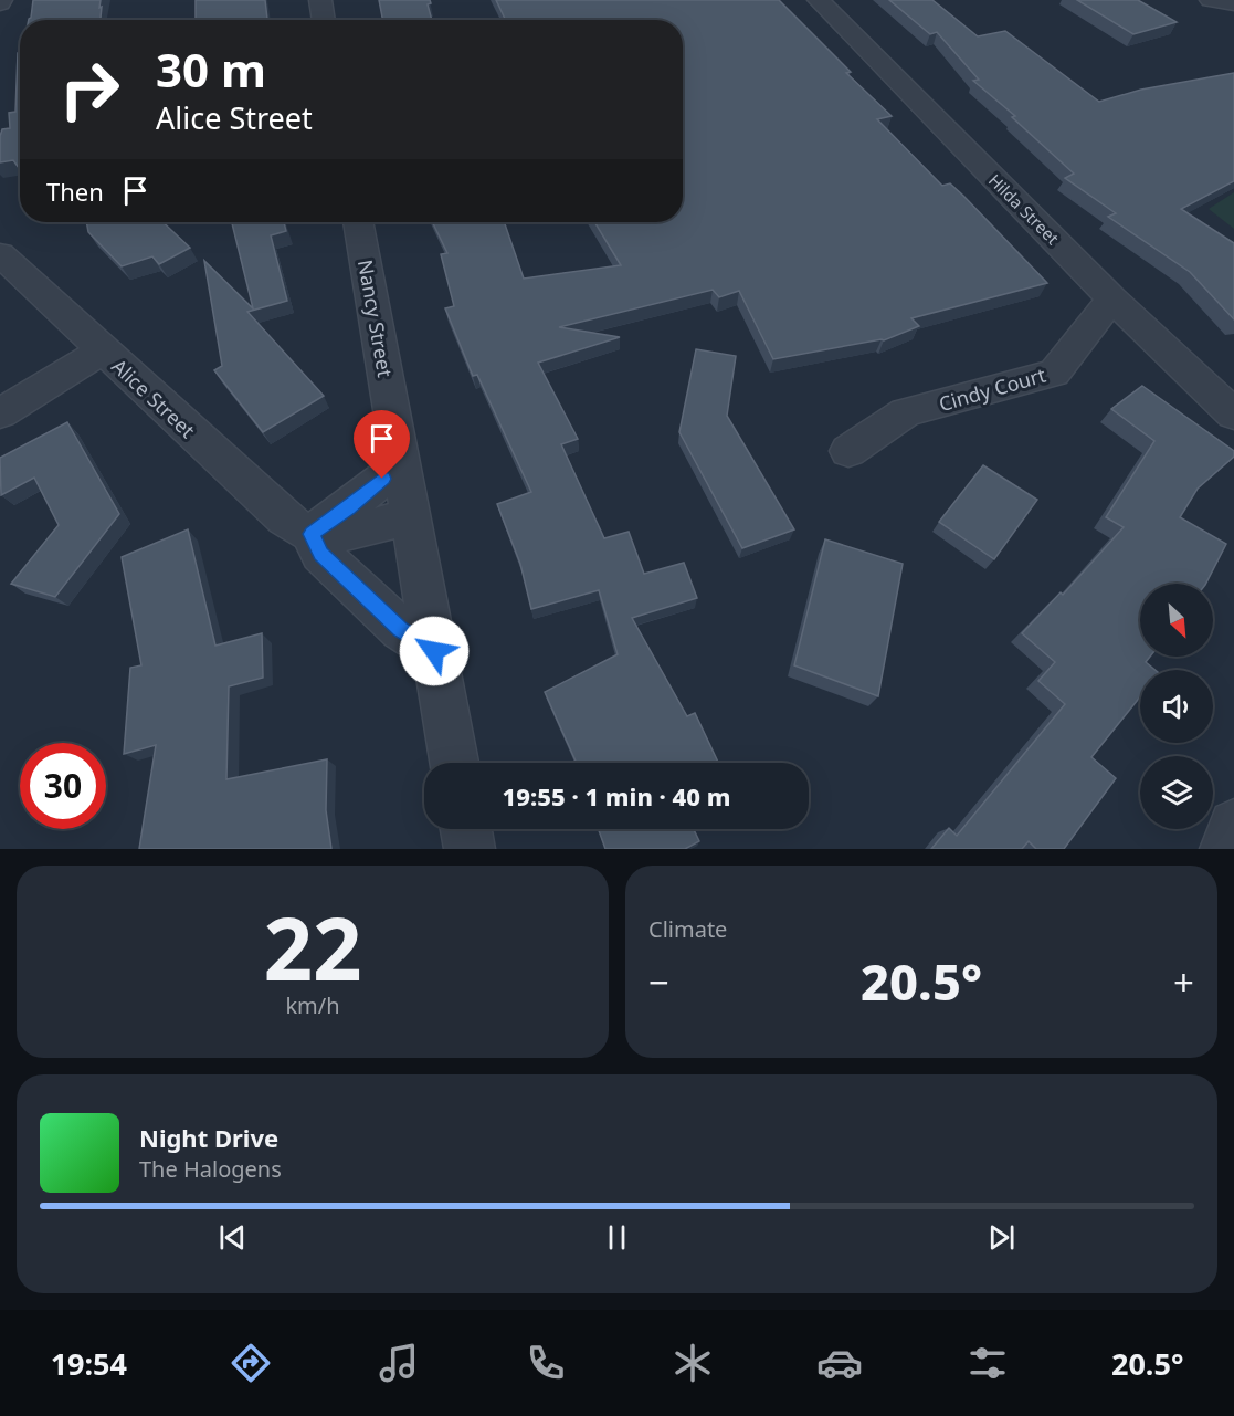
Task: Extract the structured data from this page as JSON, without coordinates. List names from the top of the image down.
{
  "streets": {
    "street": [
      "Hilda Street",
      "Nancy Street",
      "Cindy Court",
      "Alice Street"
    ]
  },
  "crossings": [
    ["Hilda Street", "Cindy Court"],
    ["Nancy Street", "Alice Street"]
  ],
  "north": "bottom right",
  "page": {
    "turn": ["30 m", "Alice Street"],
    "then": "Then",
    "limit": "30",
    "trip": "19:55 · 1 min · 40 m",
    "tile": [
      ["22", "km/h"],
      "Climate"
    ],
    "heat": ["−", "20.5°", "+"],
    "song": ["Night Drive", "The Halogens"],
    "tabs": ["19:54", "20.5°"]
  }
}
